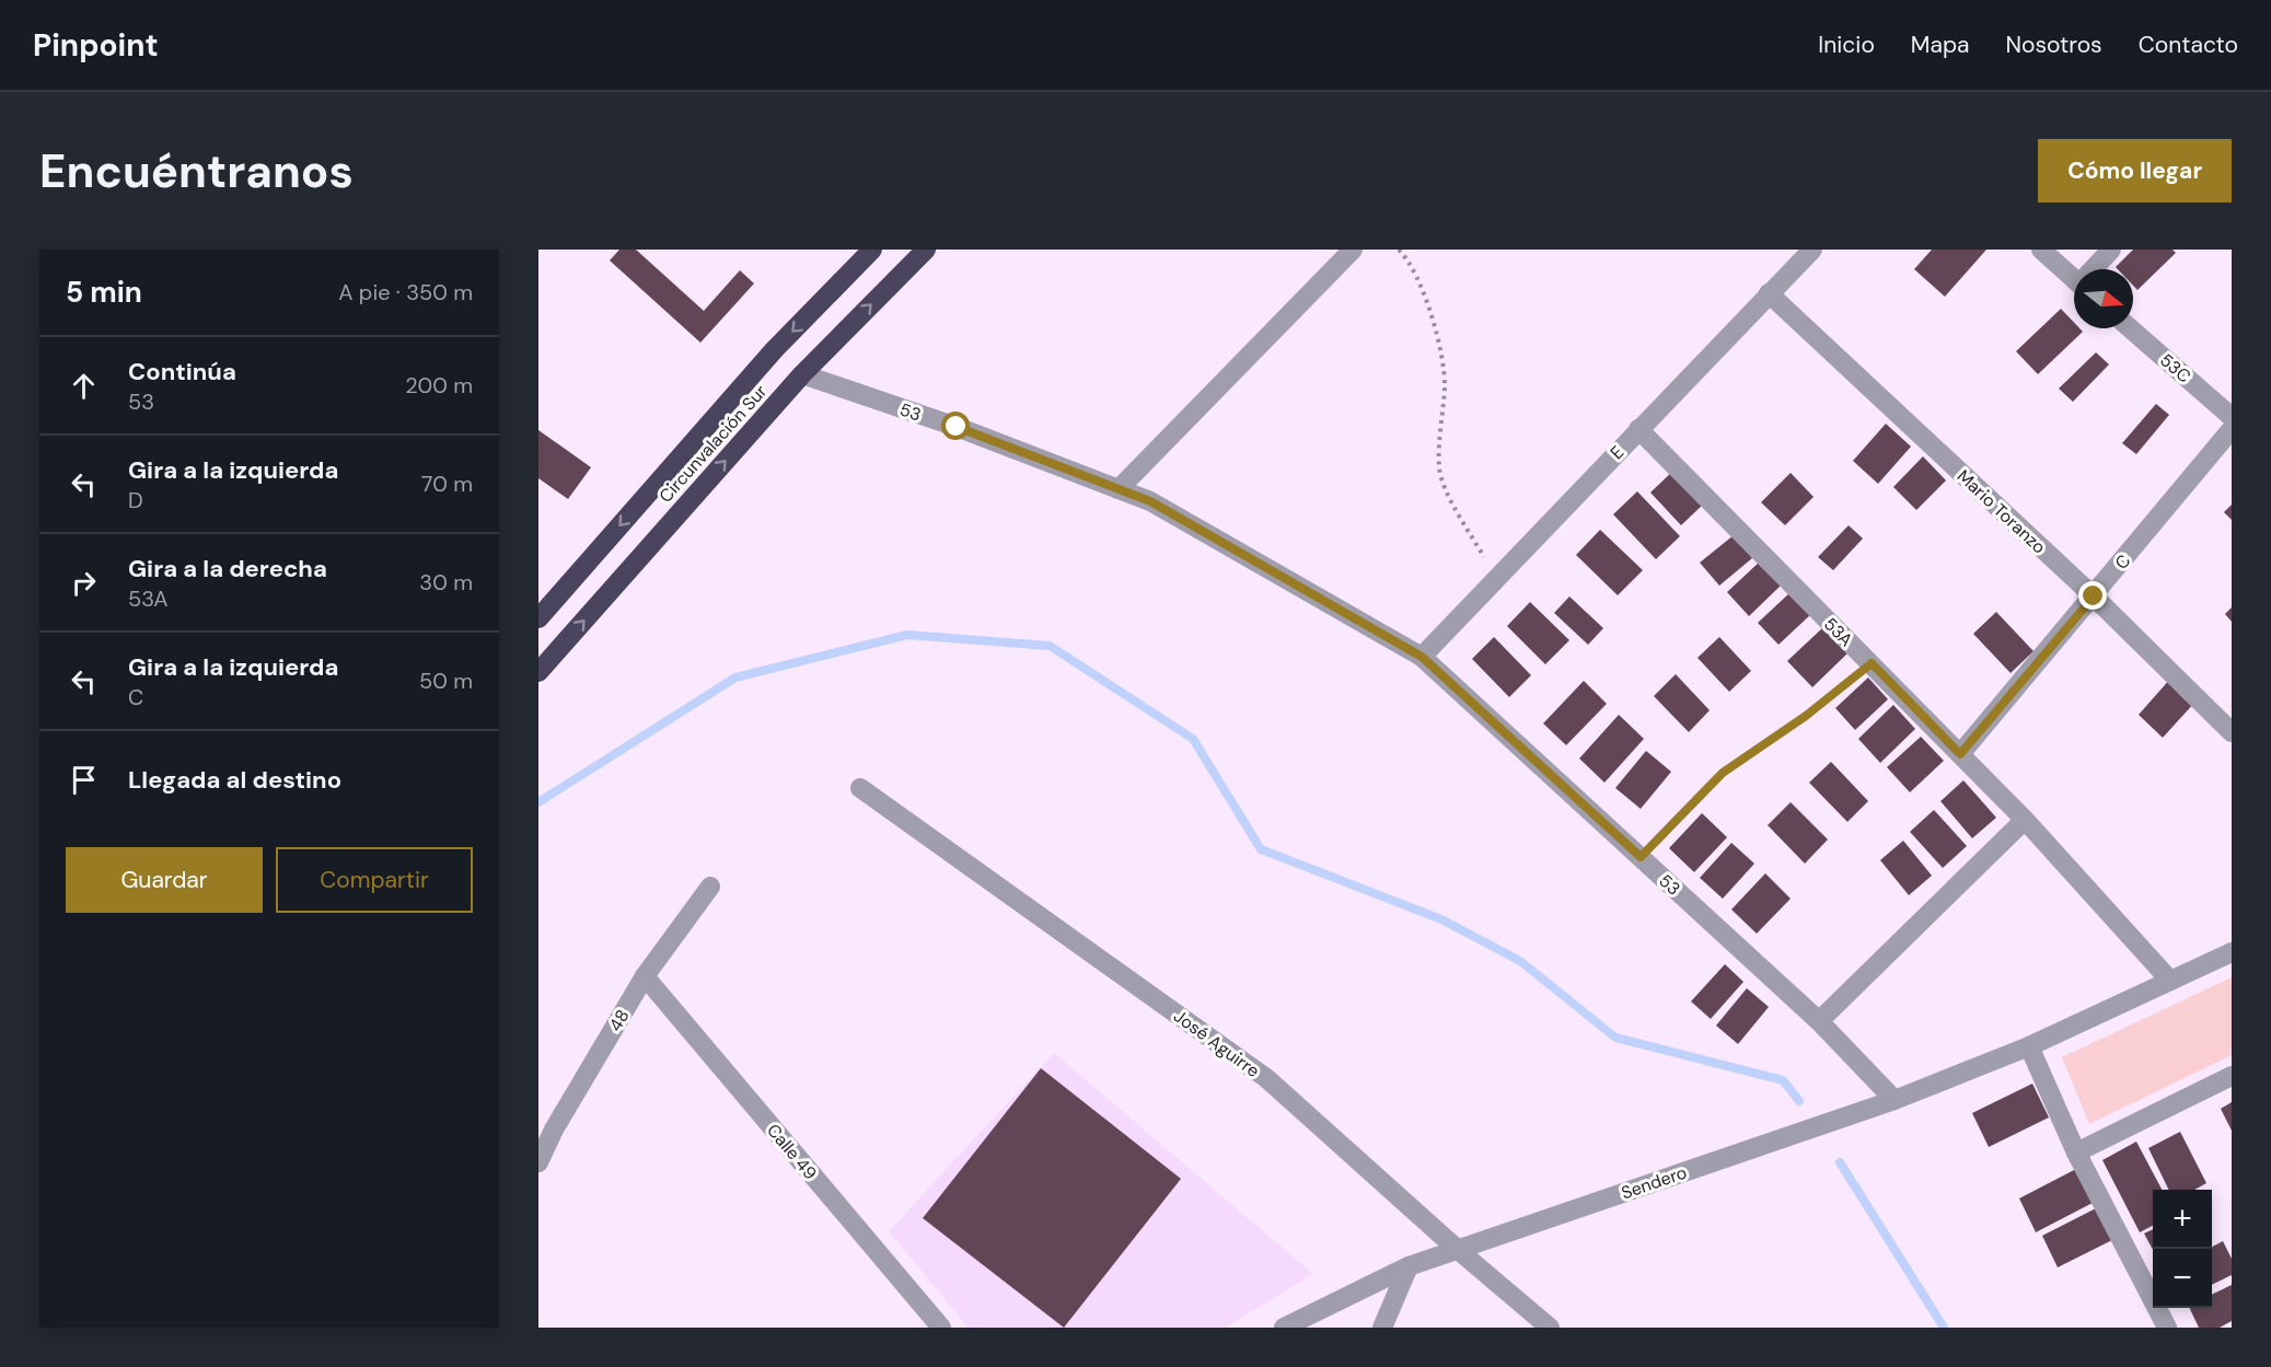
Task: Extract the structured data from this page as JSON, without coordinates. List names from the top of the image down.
{
  "streets": {
    "highway": ["Circunvalación Sur"],
    "street": [
      "53C",
      "53",
      "E",
      "Mario Toranzo",
      "C",
      "53A",
      "48",
      "José Aguirre",
      "Calle 49",
      "Sendero"
    ]
  },
  "crossings": [
    ["53", "Circunvalación Sur"],
    ["53", "E"],
    ["53", "Sendero"],
    ["E", "Mario Toranzo"],
    ["E", "53A"],
    ["Mario Toranzo", "C"],
    ["C", "53A"],
    ["53A", "Sendero"],
    ["48", "Calle 49"],
    ["José Aguirre", "Sendero"]
  ],
  "north": "right",
  "page": {
    "header": "Pinpoint",
    "nav": [
      "Inicio",
      "Mapa",
      "Nosotros",
      "Contacto"
    ],
    "buttons": [
      "Cómo llegar",
      ["Guardar", "Compartir"]
    ],
    "title": "Encuéntranos",
    "heading": ["5 min", "A pie · 350 m"],
    "list": [
      ["Continúa", "53", "200 m"],
      ["Gira a la izquierda", "D", "70 m"],
      ["Gira a la derecha", "53A", "30 m"],
      ["Gira a la izquierda", "C", "50 m"],
      "Llegada al destino"
    ],
    "map_buttons": ["+", "−"]
  }
}
